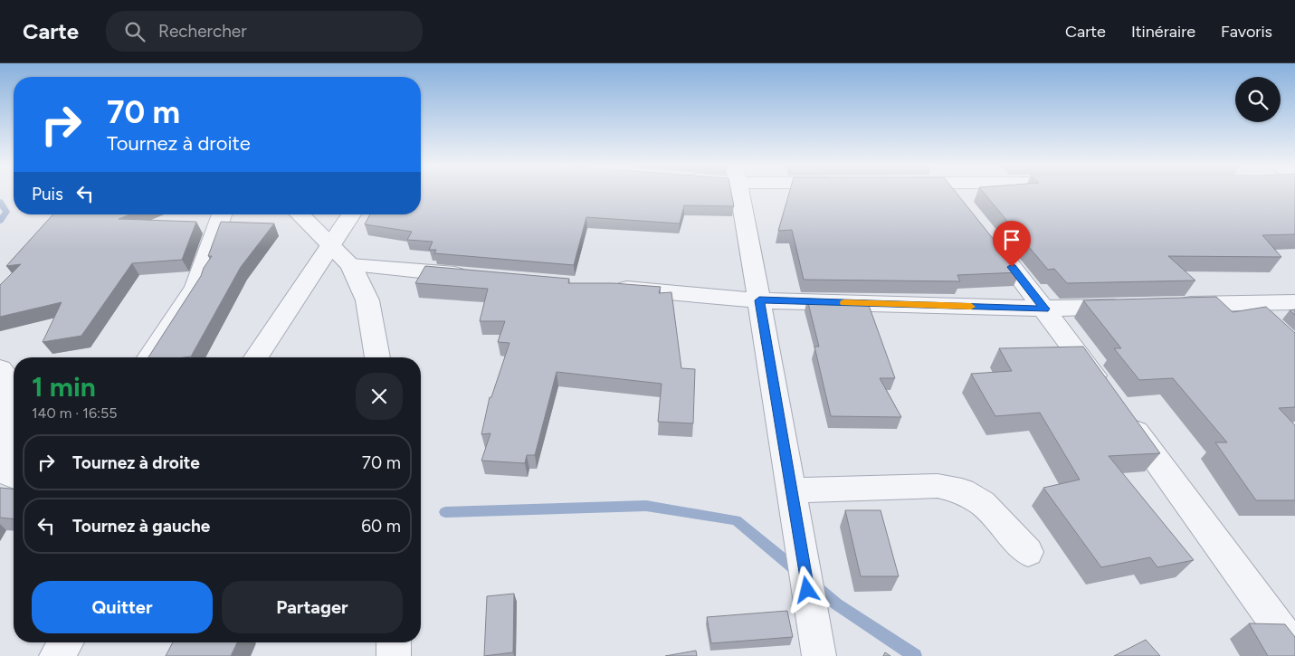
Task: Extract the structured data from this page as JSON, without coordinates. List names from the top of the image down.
{
  "page": {
    "header": "Carte",
    "search": "Rechercher",
    "nav": ["Carte", "Itinéraire", "Favoris"],
    "turn": ["70 m", "Tournez à droite"],
    "then": "Puis",
    "heading": ["1 min", "140 m · 16:55"],
    "list": [
      {
        "name": "Tournez à droite",
        "value": "70 m"
      },
      {
        "name": "Tournez à gauche",
        "value": "60 m"
      }
    ],
    "buttons": ["Quitter", "Partager"]
  }
}
